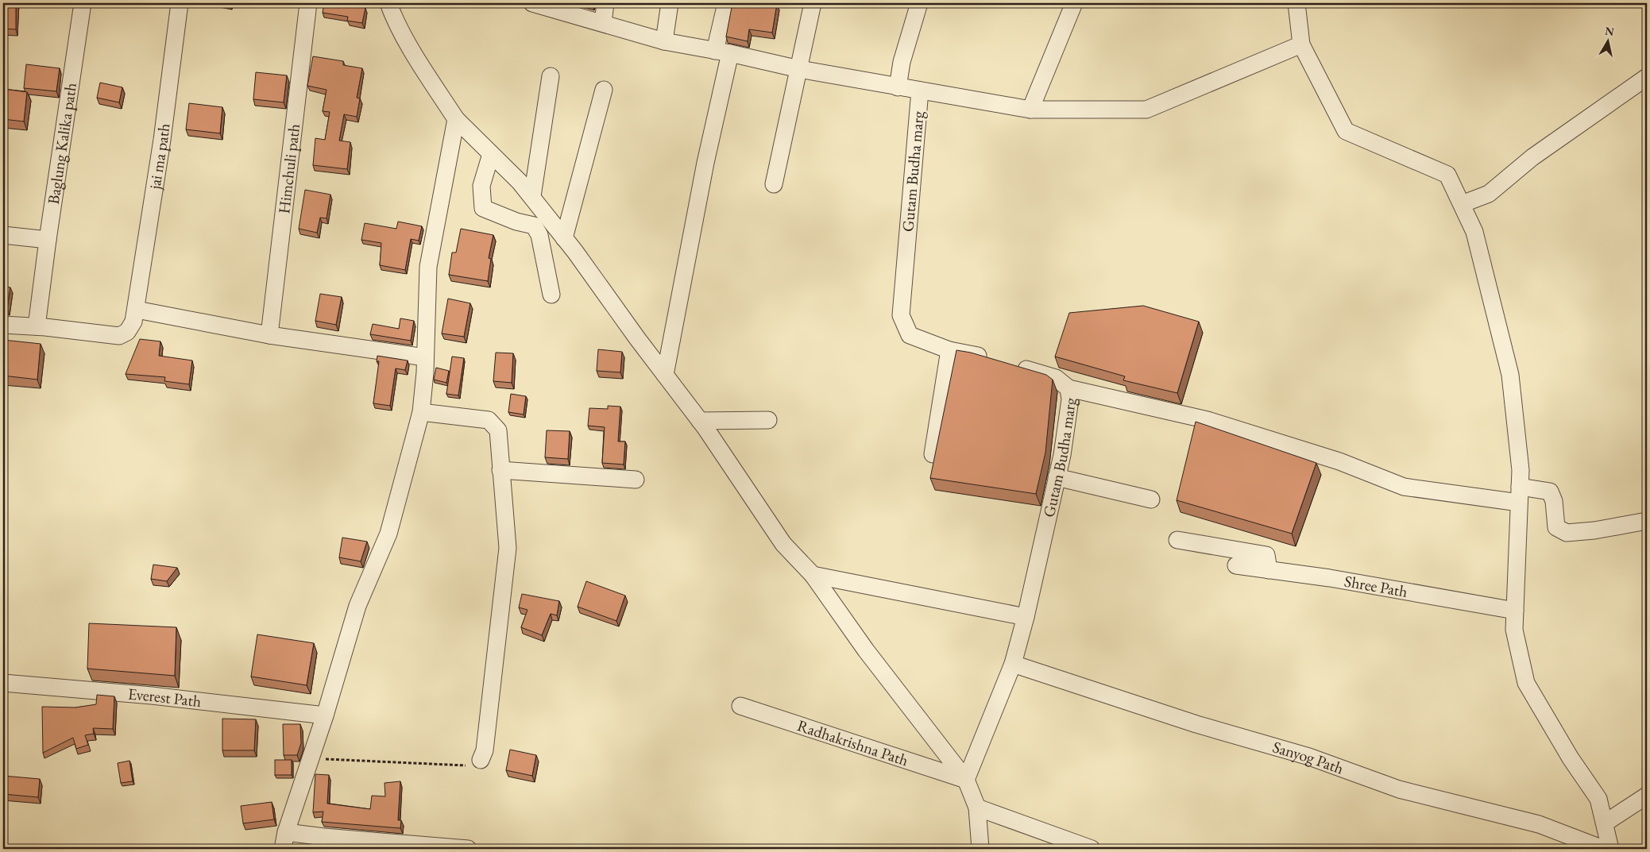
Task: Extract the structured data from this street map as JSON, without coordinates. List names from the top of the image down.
{
  "streets": {
    "street": [
      "Baglung Kalika path",
      "jai ma path",
      "Himchuli path",
      "Gutam Budha marg",
      "Shree Path",
      "Everest Path",
      "Radhakrishna Path",
      "Sanyog Path"
    ]
  },
  "crossings": [
    ["Baglung Kalika path", "jai ma path"],
    ["Gutam Budha marg", "Radhakrishna Path"],
    ["Gutam Budha marg", "Sanyog Path"]
  ],
  "north": "top"
}
